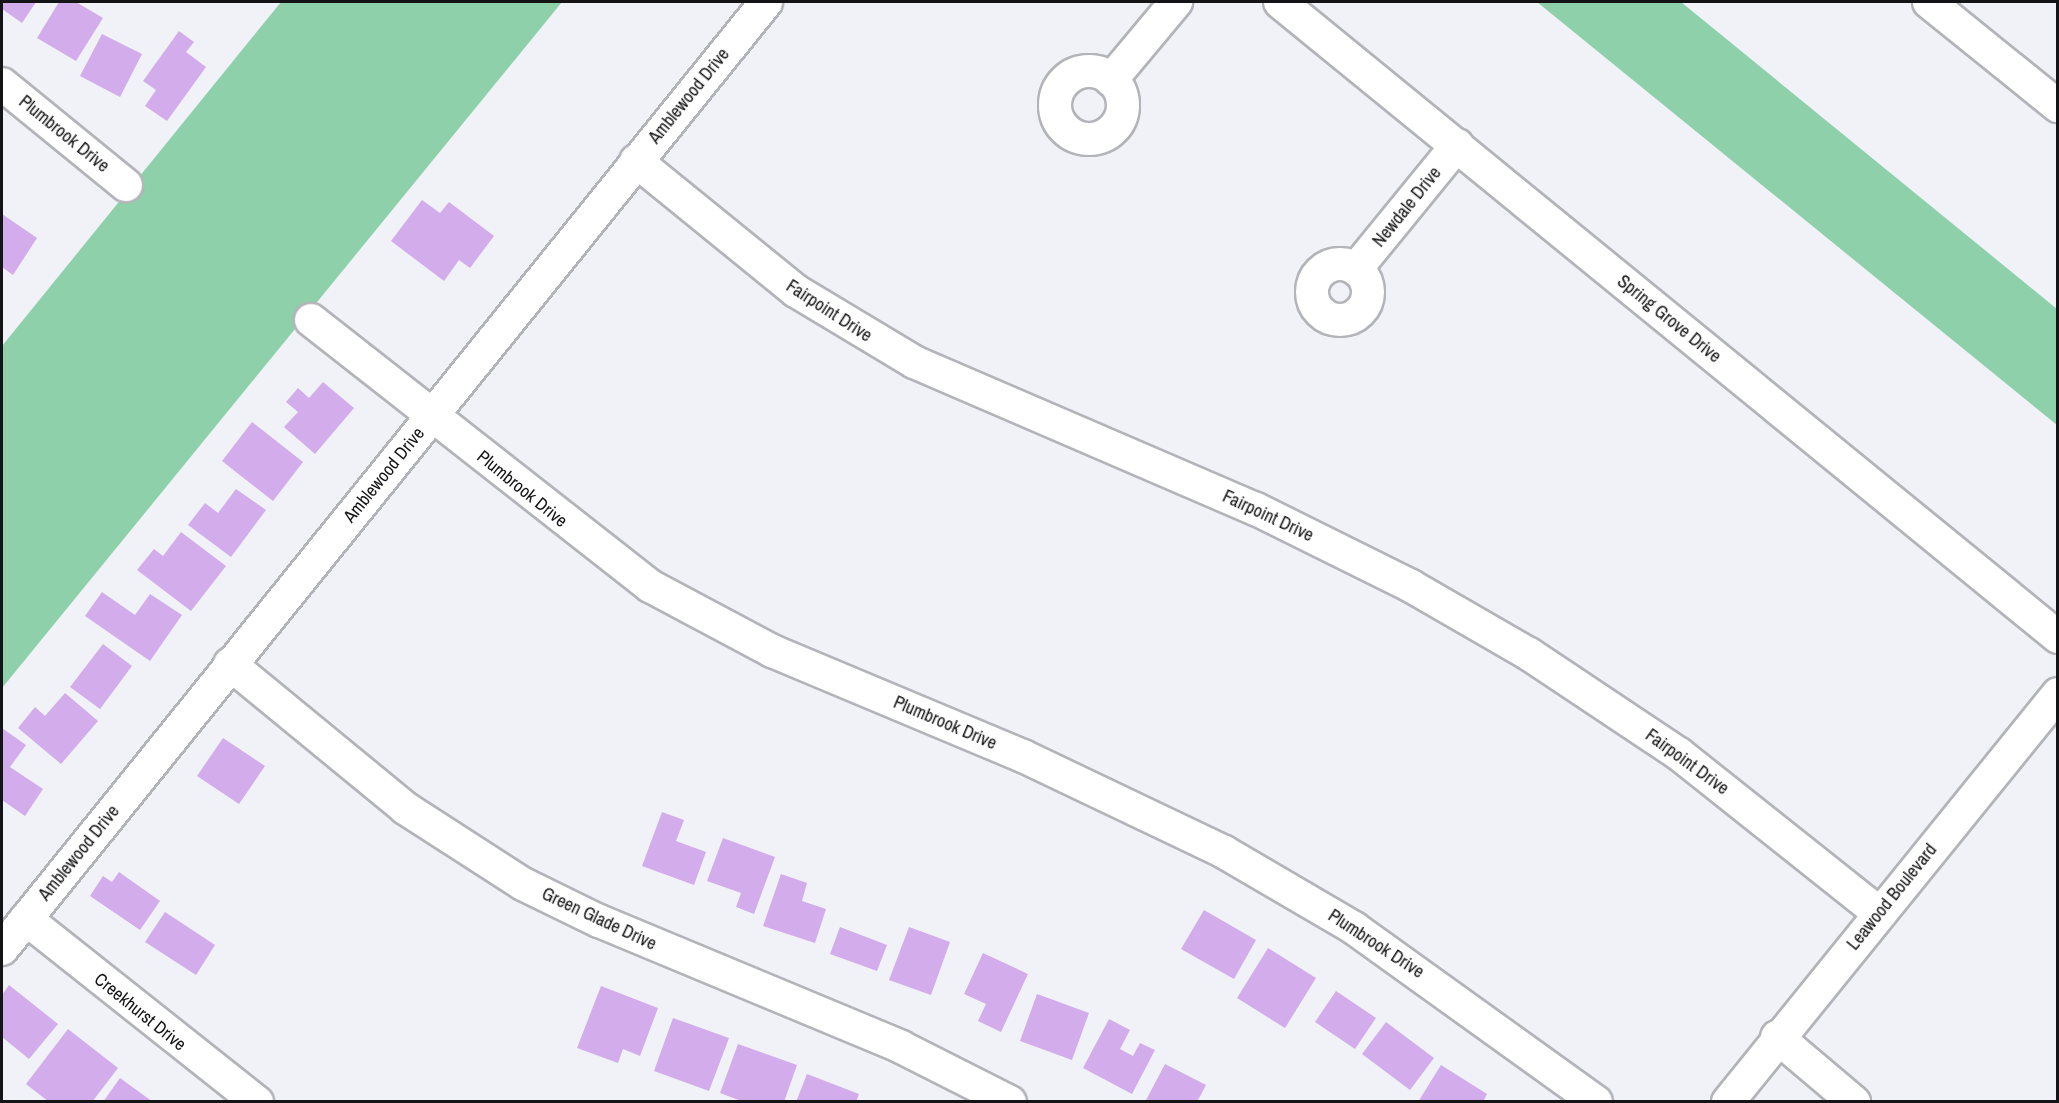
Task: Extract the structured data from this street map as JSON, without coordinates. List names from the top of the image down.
{
  "streets": {
    "street": [
      "Amblewood Drive",
      "Plumbrook Drive",
      "Newdale Drive",
      "Fairpoint Drive",
      "Spring Grove Drive",
      "Leawood Boulevard",
      "Green Glade Drive",
      "Creekhurst Drive"
    ]
  },
  "crossings": [
    ["Amblewood Drive", "Plumbrook Drive"],
    ["Amblewood Drive", "Fairpoint Drive"],
    ["Amblewood Drive", "Green Glade Drive"],
    ["Amblewood Drive", "Creekhurst Drive"],
    ["Newdale Drive", "Spring Grove Drive"],
    ["Fairpoint Drive", "Leawood Boulevard"]
  ]
}
